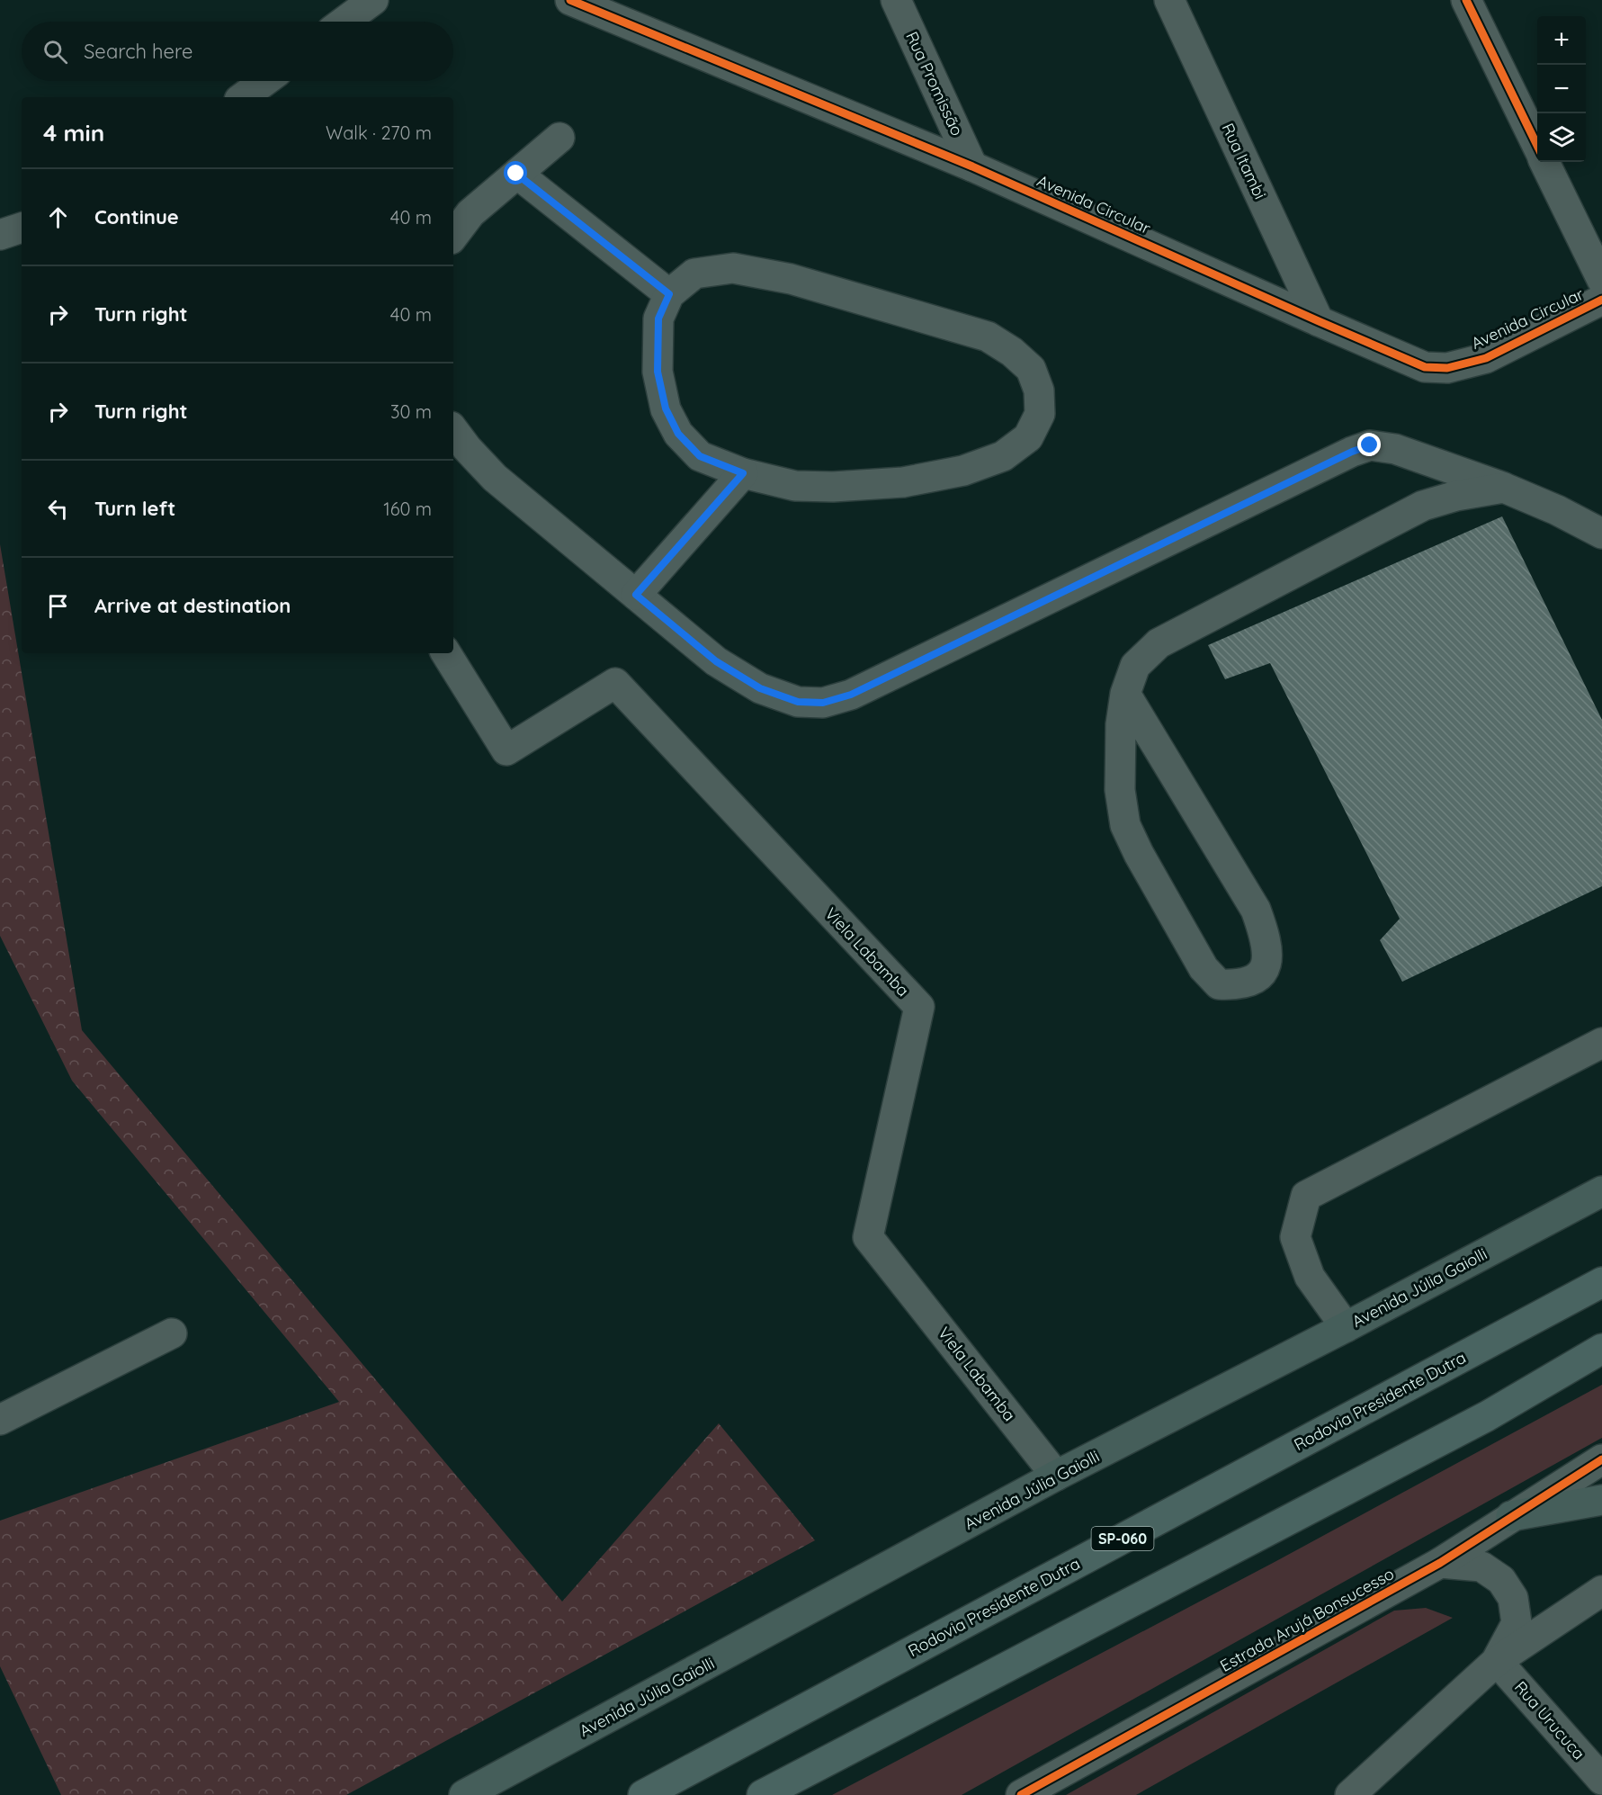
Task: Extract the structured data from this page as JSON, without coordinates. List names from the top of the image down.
{
  "streets": {
    "highway": ["Rodovia Presidente Dutra", "SP-060"],
    "main road": ["Avenida Júlia Gaiolli"],
    "street": [
      "Rua Promissão",
      "Rua Itambi",
      "Avenida Circular",
      "Viela Labamba",
      "Estrada Arujá Bonsucesso",
      "Rua Urucuca"
    ]
  },
  "crossings": [
    ["Rua Promissão", "Avenida Circular"],
    ["Rua Itambi", "Avenida Circular"],
    ["Viela Labamba", "Avenida Júlia Gaiolli"]
  ],
  "page": {
    "map_buttons": ["+", "−"],
    "search": "Search here",
    "heading": ["4 min", "Walk · 270 m"],
    "list": [
      ["Continue", "40 m"],
      ["Turn right", "40 m"],
      ["Turn right", "30 m"],
      ["Turn left", "160 m"],
      "Arrive at destination"
    ]
  }
}
